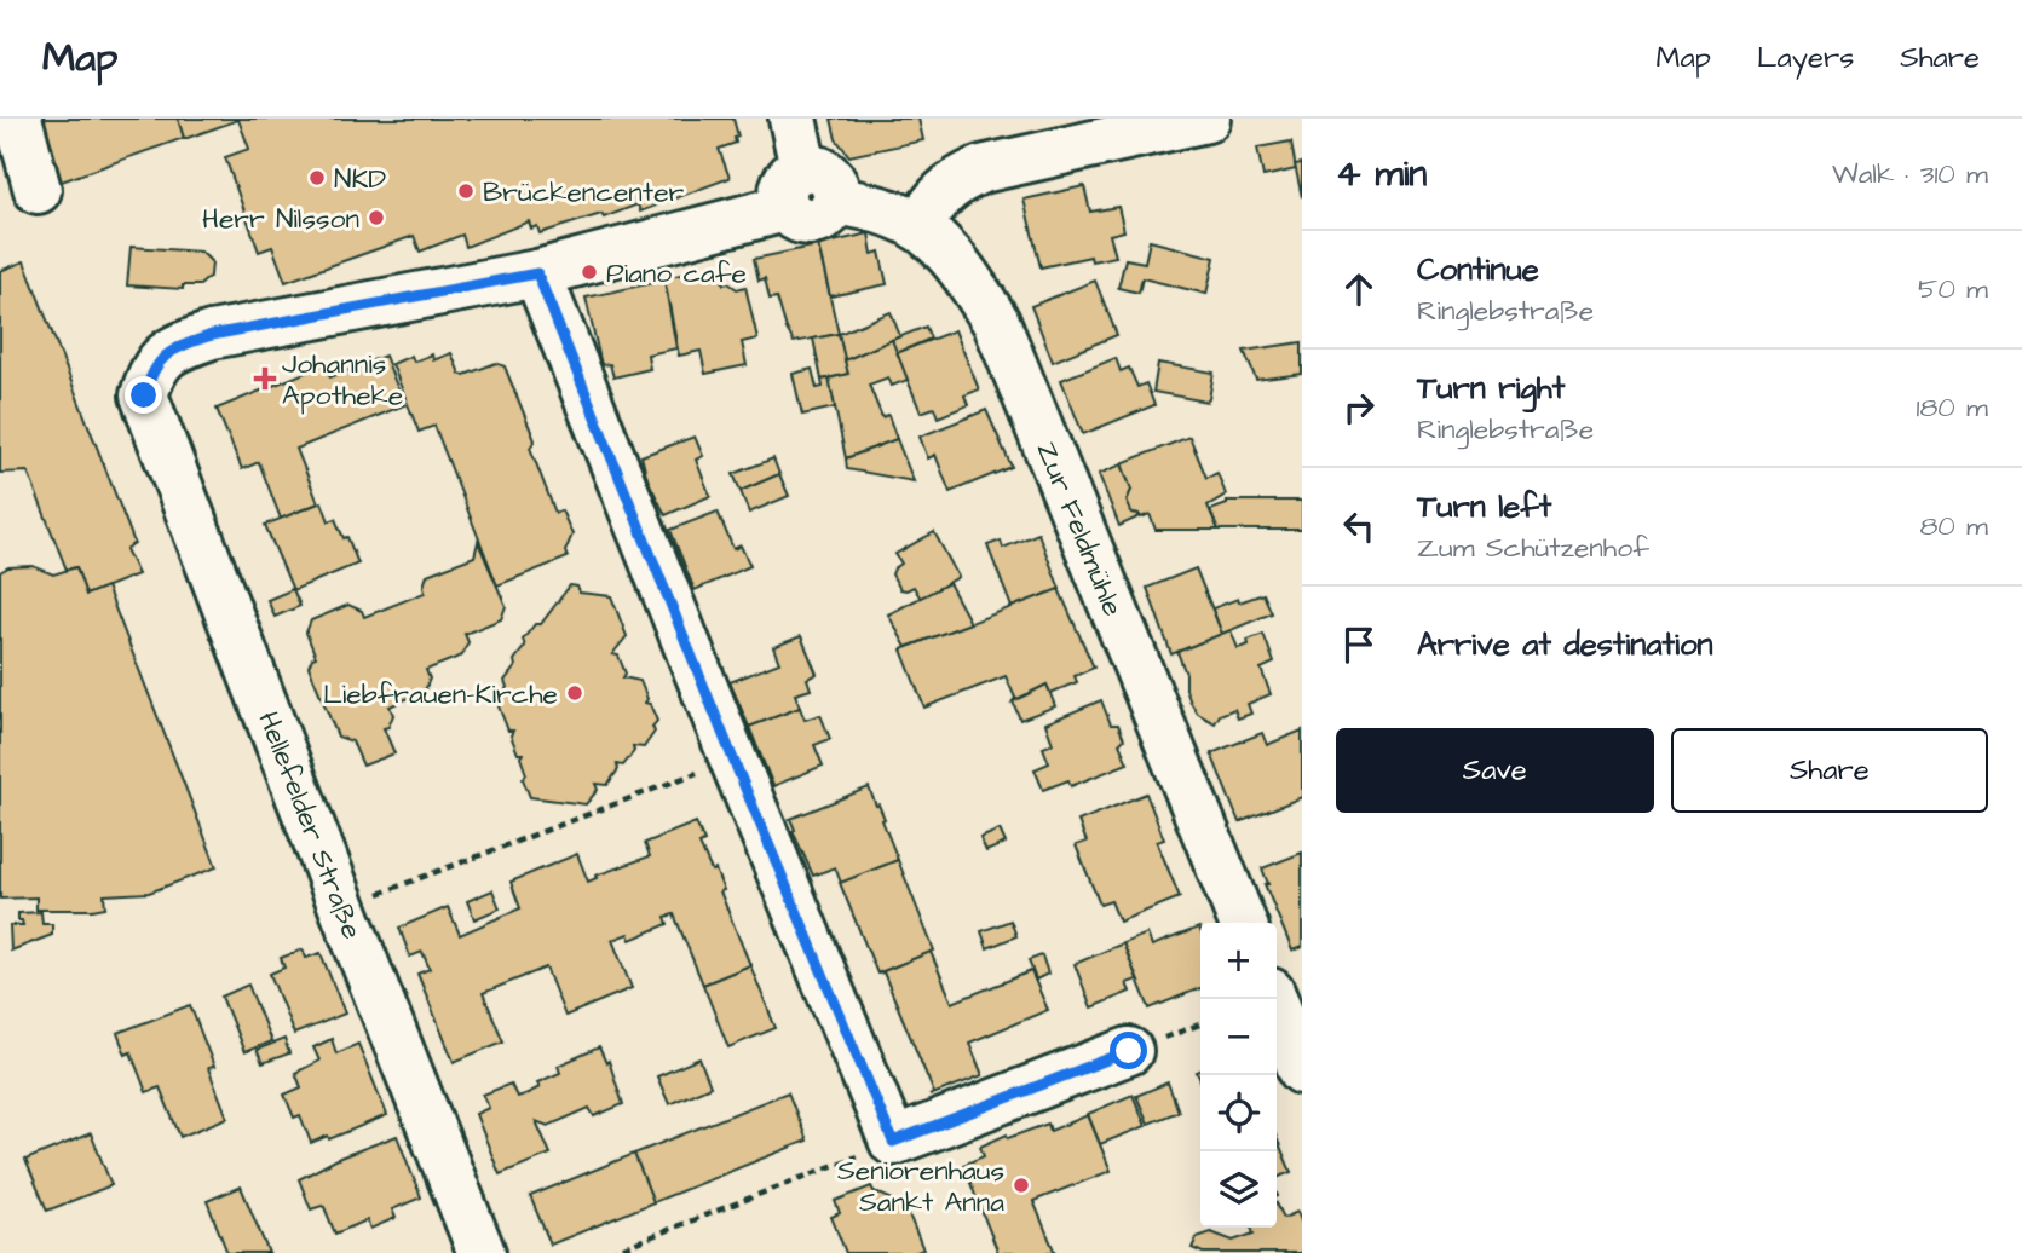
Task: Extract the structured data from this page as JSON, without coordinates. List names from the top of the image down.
{
  "streets": {
    "street": ["Zur Feldmühle", "Hellefelder Straße"]
  },
  "places": {
    "other": [
      "NKD",
      "Brückencenter",
      "Herr Nilsson",
      "Piano cafe",
      "Liebfrauen-Kirche",
      "Seniorenhaus Sankt Anna"
    ],
    "health": ["Johannis Apotheke"]
  },
  "page": {
    "header": "Map",
    "nav": ["Map", "Layers", "Share"],
    "heading": ["4 min", "Walk · 310 m"],
    "list": [
      ["Continue", "Ringlebstraße", "50 m"],
      ["Turn right", "Ringlebstraße", "180 m"],
      ["Turn left", "Zum Schützenhof", "80 m"],
      "Arrive at destination"
    ],
    "buttons": ["Save", "Share"],
    "map_buttons": ["+", "−"]
  }
}
